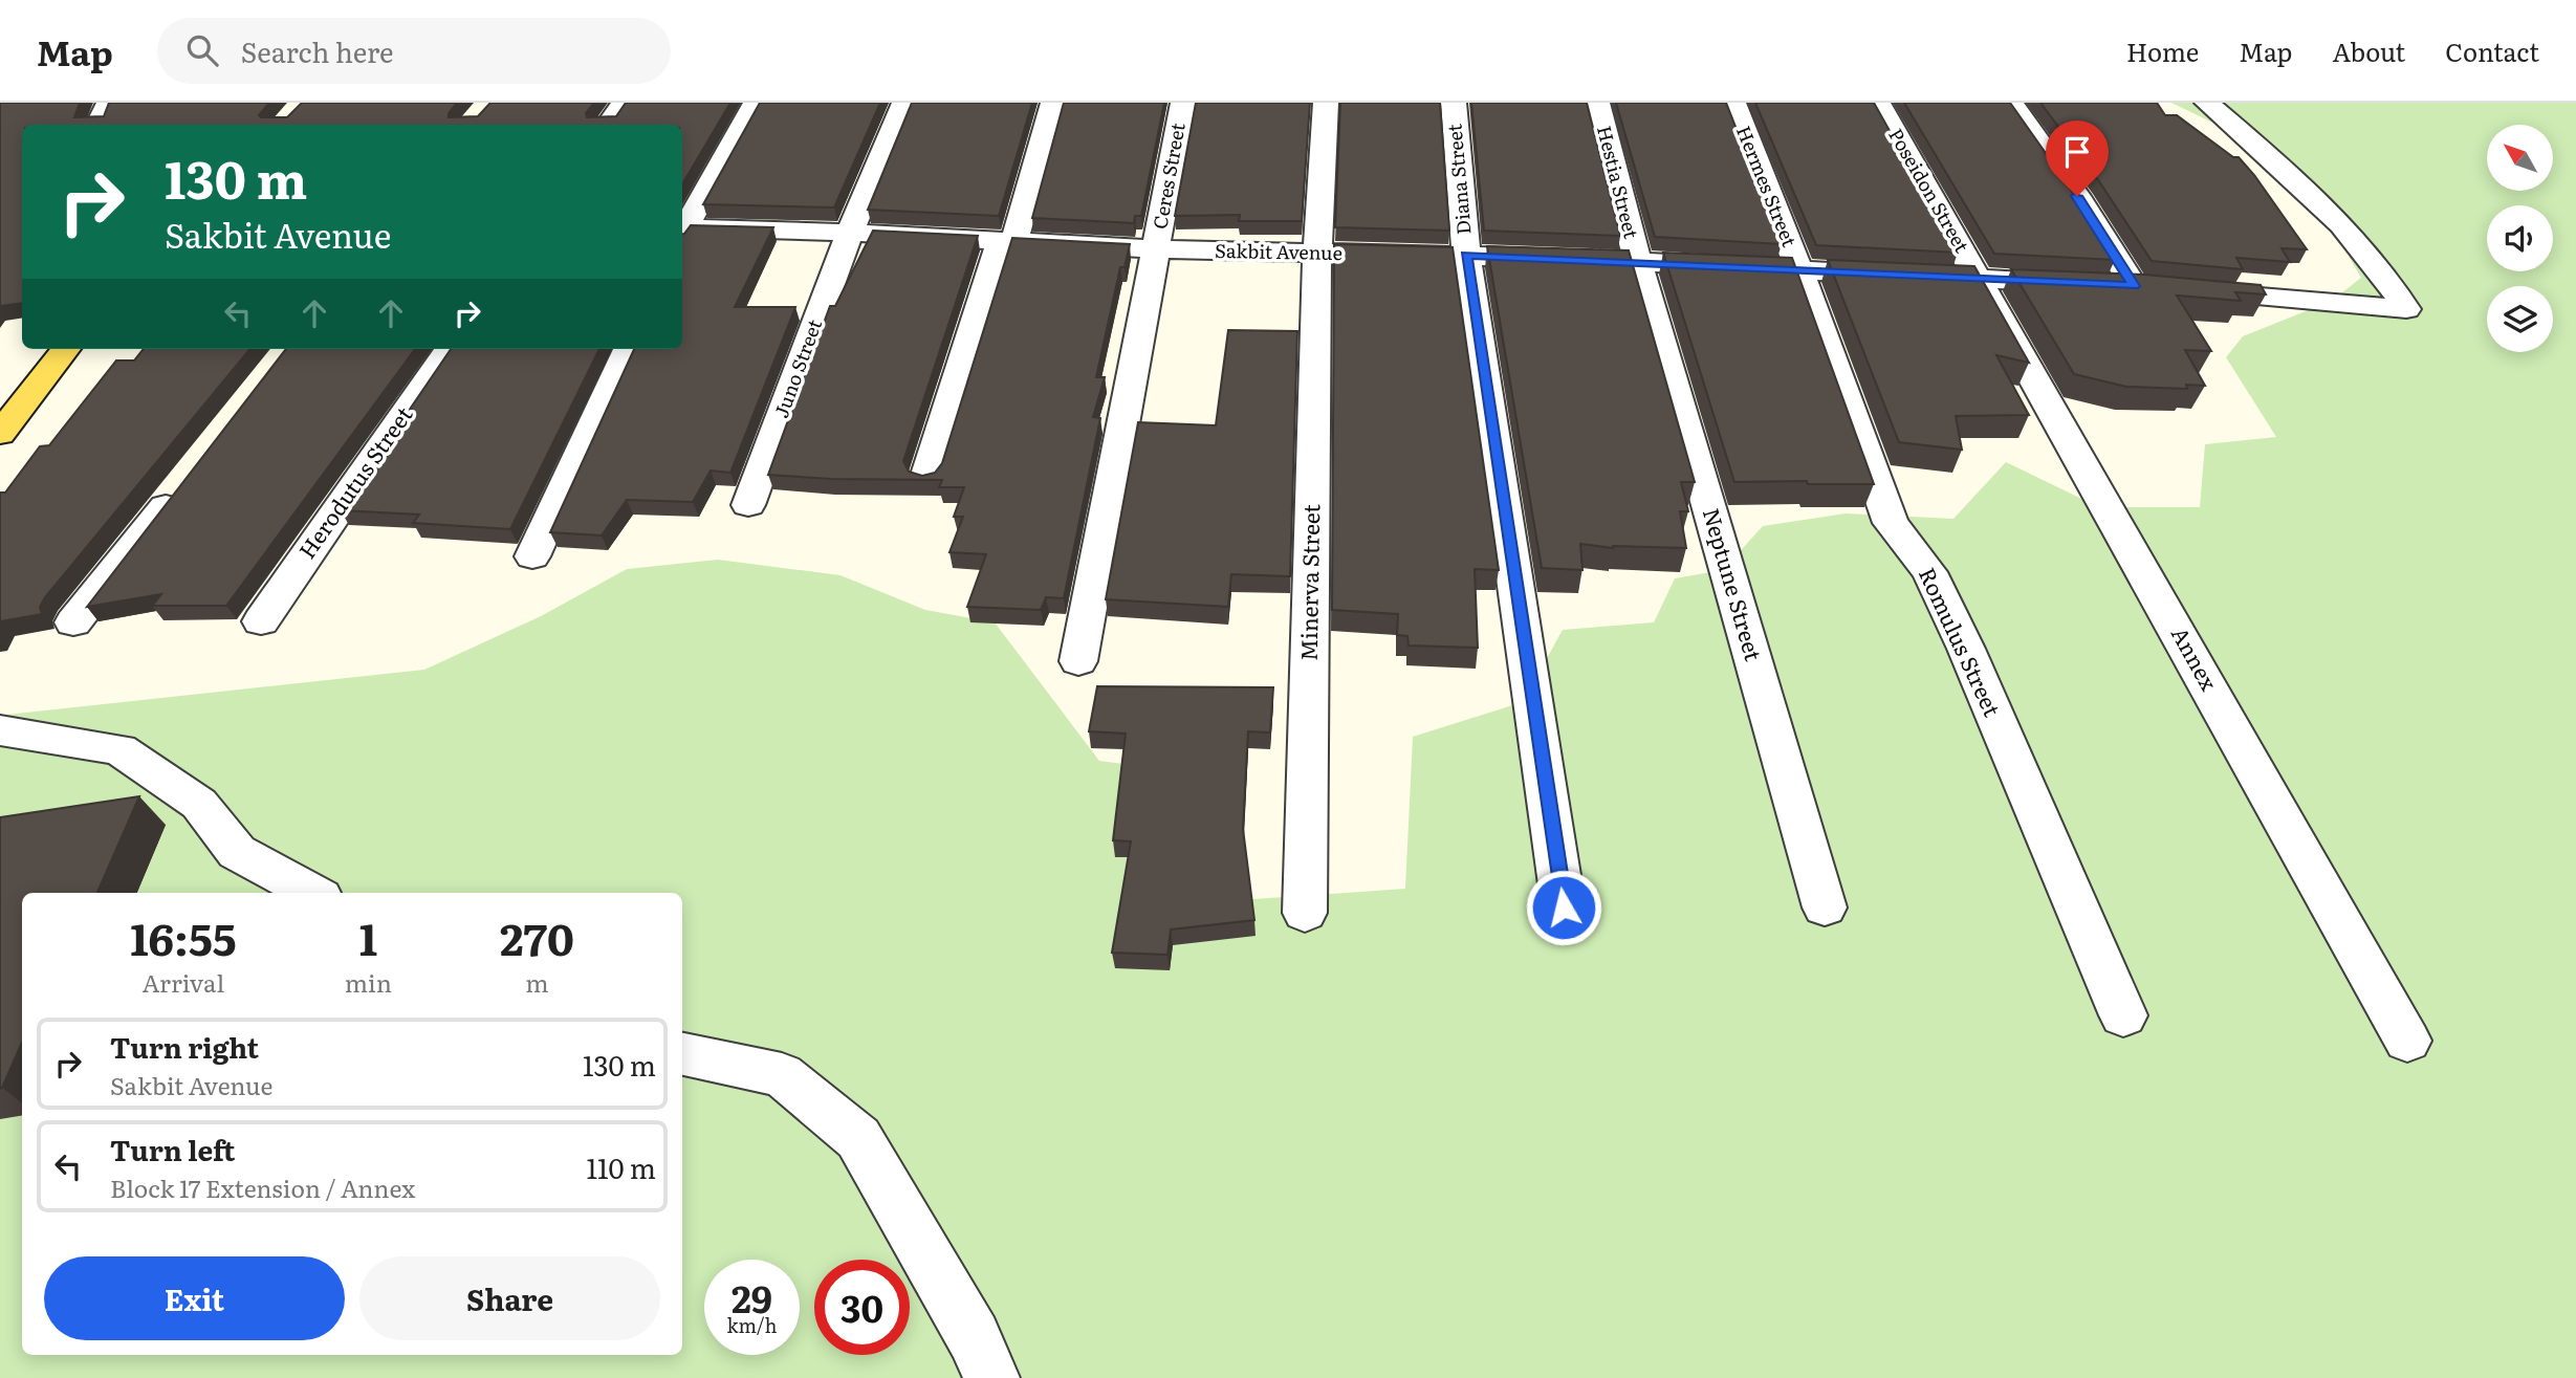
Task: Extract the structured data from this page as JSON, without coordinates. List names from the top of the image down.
{
  "streets": {
    "street": [
      "Ceres Street",
      "Diana Street",
      "Hestia Street",
      "Hermes Street",
      "Poseidon Street",
      "Sakbit Avenue",
      "Juno Street",
      "Herodutus Street",
      "Minerva Street",
      "Neptune Street",
      "Romulus Street",
      "Annex"
    ]
  },
  "crossings": [
    ["Ceres Street", "Sakbit Avenue"],
    ["Diana Street", "Sakbit Avenue"],
    ["Hestia Street", "Sakbit Avenue"],
    ["Hestia Street", "Neptune Street"],
    ["Hermes Street", "Sakbit Avenue"],
    ["Hermes Street", "Romulus Street"],
    ["Poseidon Street", "Sakbit Avenue"],
    ["Poseidon Street", "Annex"],
    ["Sakbit Avenue", "Juno Street"],
    ["Sakbit Avenue", "Minerva Street"],
    ["Sakbit Avenue", "Neptune Street"],
    ["Sakbit Avenue", "Romulus Street"],
    ["Sakbit Avenue", "Annex"]
  ],
  "north": "top left",
  "page": {
    "header": "Map",
    "search": "Search here",
    "nav": [
      "Home",
      "Map",
      "About",
      "Contact"
    ],
    "turn": ["130 m", "Sakbit Avenue"],
    "eta": [
      "16:55",
      "Arrival",
      "1",
      "min",
      "270",
      "m"
    ],
    "list": [
      {
        "name": "Turn right",
        "note": "Sakbit Avenue",
        "value": "130 m"
      },
      {
        "name": "Turn left",
        "note": "Block 17 Extension / Annex",
        "value": "110 m"
      }
    ],
    "buttons": ["Exit", "Share"],
    "speed": "29 km/h",
    "limit": "30"
  }
}
